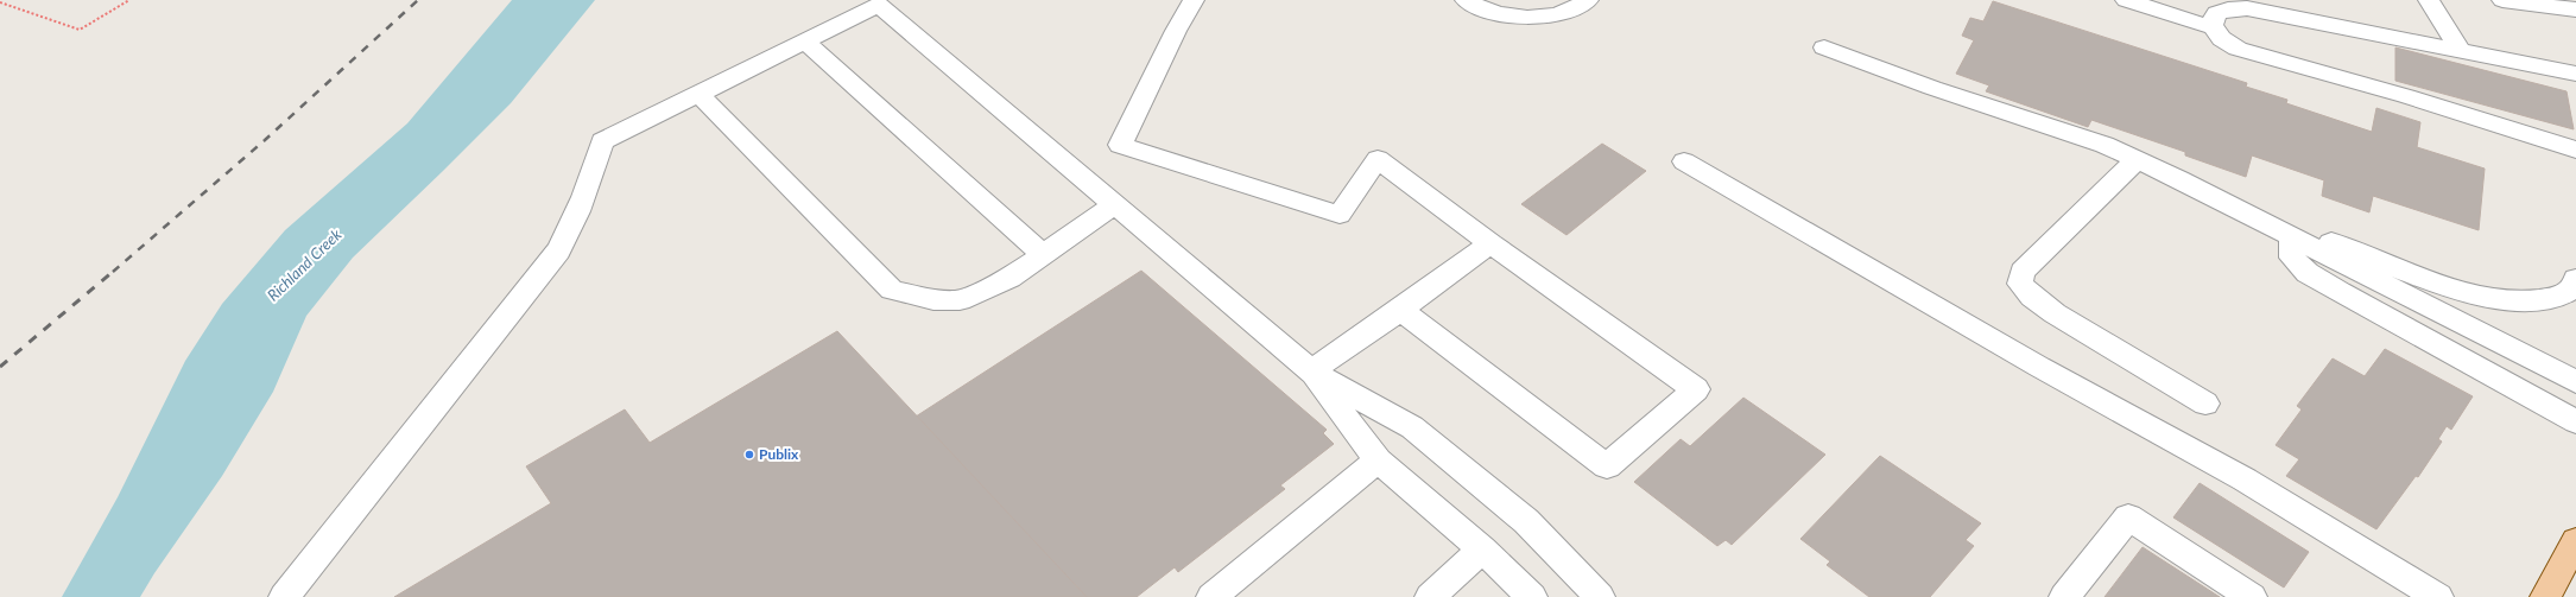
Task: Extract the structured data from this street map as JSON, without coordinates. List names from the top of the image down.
{
  "water": ["Richland Creek"],
  "places": ["Publix"]
}
